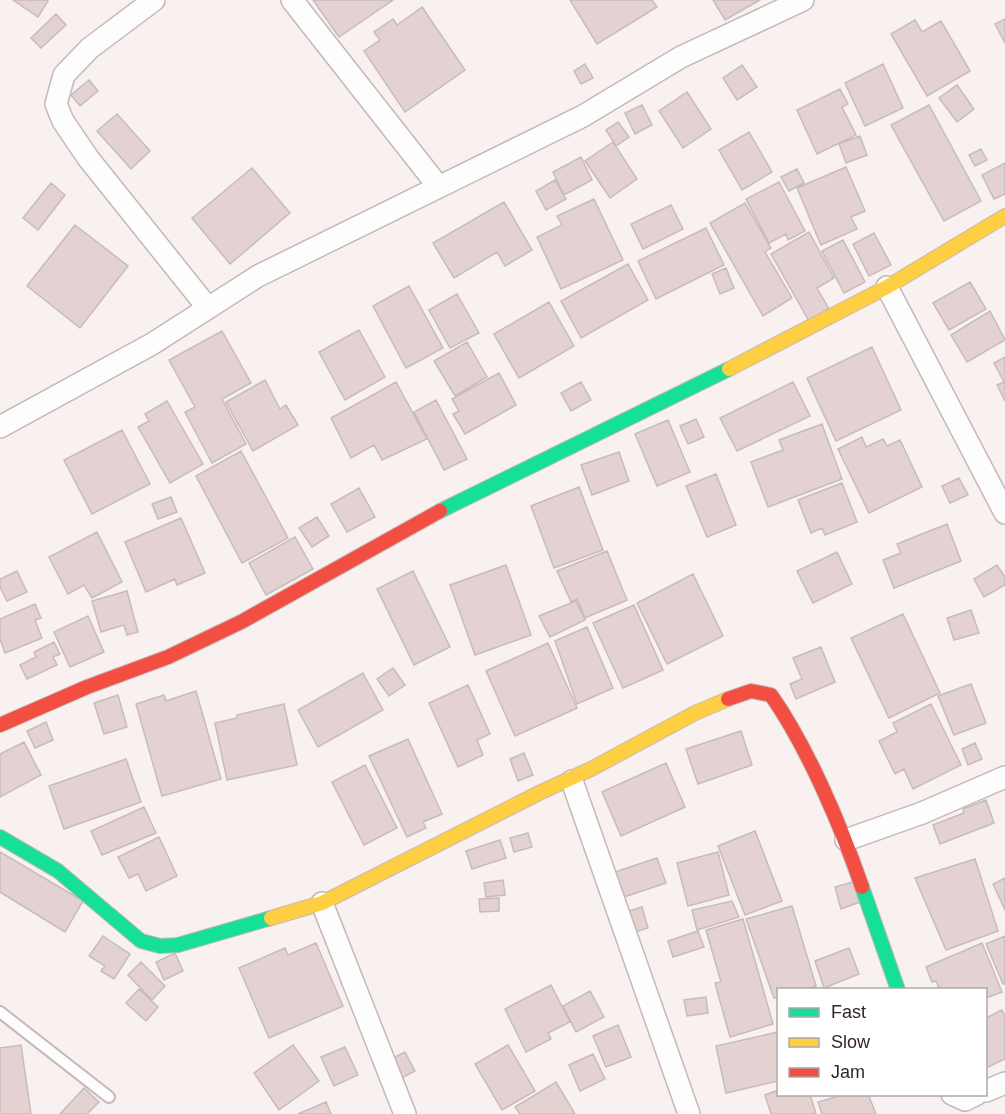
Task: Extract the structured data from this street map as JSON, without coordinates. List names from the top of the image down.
{
  "legend": ["Fast", "Slow", "Jam"]
}
